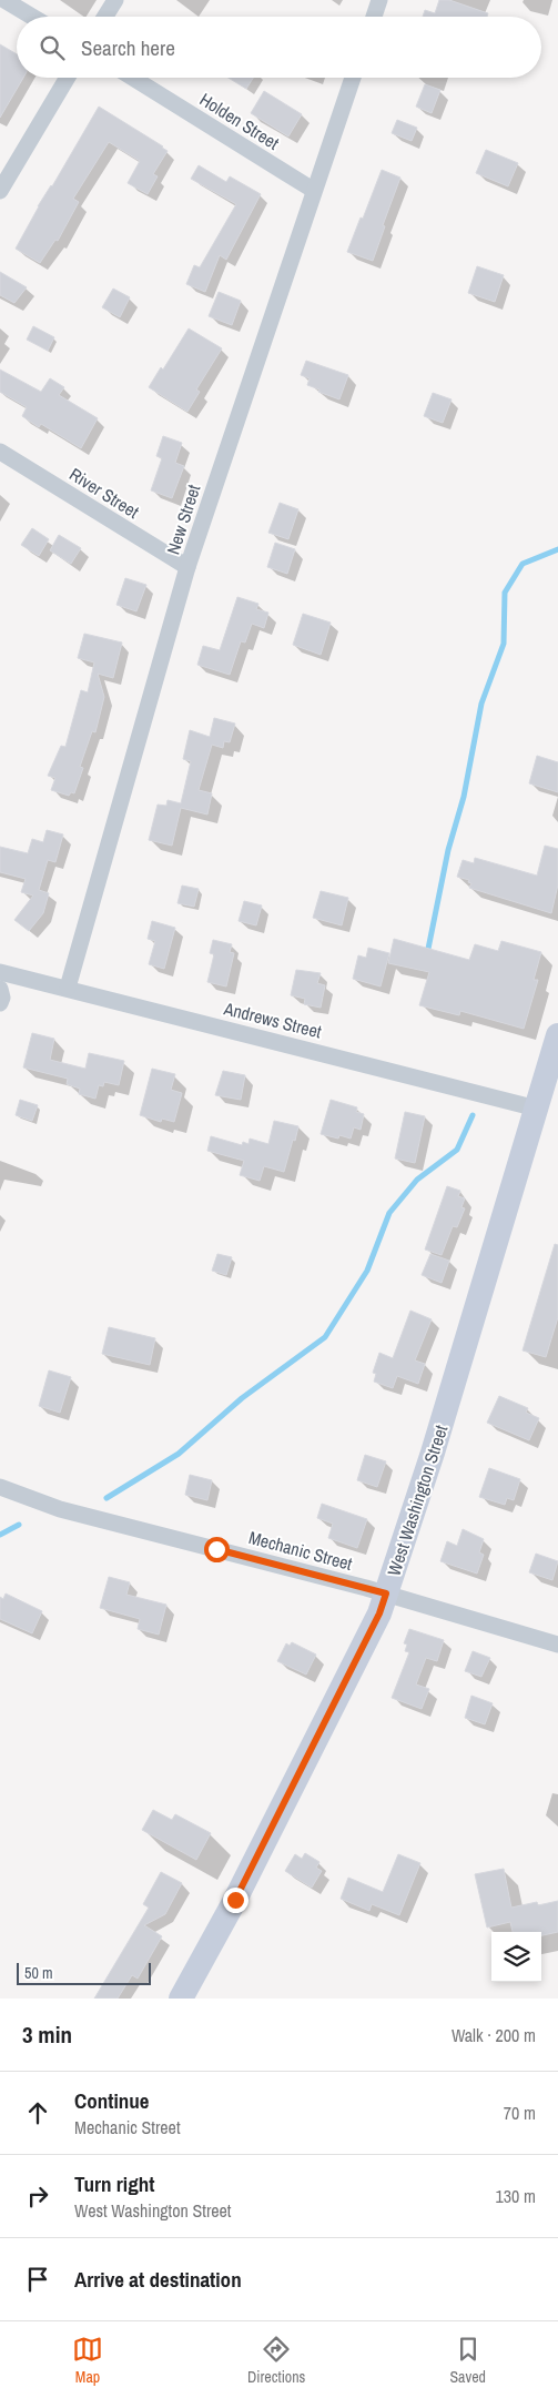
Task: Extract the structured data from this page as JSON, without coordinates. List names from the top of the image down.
{
  "streets": {
    "main road": ["West Washington Street"],
    "street": [
      "Holden Street",
      "River Street",
      "New Street",
      "Andrews Street",
      "Mechanic Street"
    ]
  },
  "crossings": [
    ["Holden Street", "New Street"],
    ["River Street", "New Street"],
    ["New Street", "Andrews Street"],
    ["Andrews Street", "West Washington Street"],
    ["West Washington Street", "Mechanic Street"]
  ],
  "scale_bar": "50 m",
  "page": {
    "search": "Search here",
    "scale": "50 m",
    "heading": ["3 min", "Walk · 200 m"],
    "list": [
      ["Continue", "Mechanic Street", "70 m"],
      ["Turn right", "West Washington Street", "130 m"],
      "Arrive at destination"
    ],
    "nav": ["Map", "Directions", "Saved"]
  }
}
